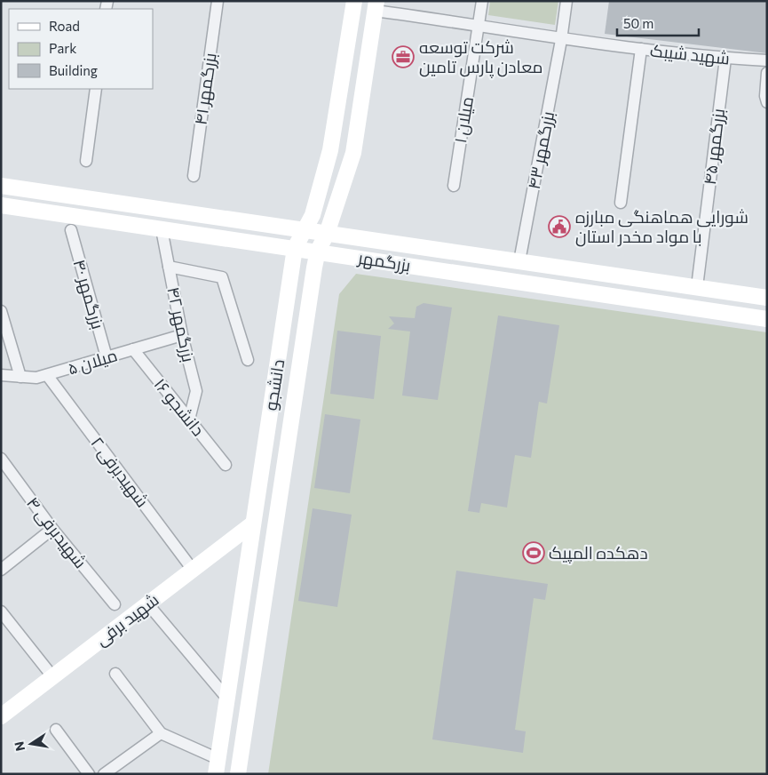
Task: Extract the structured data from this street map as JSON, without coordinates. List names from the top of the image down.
{
  "streets": {
    "street": [
      "شهید شیبک",
      "بزرگمهر ۴۱",
      "میلان ۱",
      "بزرگمهر ۴۵",
      "بزرگمهر ۴۳",
      "بزرگمهر",
      "بزرگمهر ۴۰",
      "بزرگمهر ۴۲",
      "میلان ۵",
      "دانشجو",
      "دانشجو ۱۶",
      "شهیدبرفی ۲",
      "شهیدبرفی ۴",
      "شهید برفی"
    ]
  },
  "crossings": [
    ["شهید شیبک", "میلان ۱"],
    ["شهید شیبک", "بزرگمهر ۴۵"],
    ["شهید شیبک", "بزرگمهر ۴۳"],
    ["شهید شیبک", "دانشجو"],
    ["بزرگمهر ۴۵", "بزرگمهر"],
    ["بزرگمهر ۴۳", "بزرگمهر"],
    ["بزرگمهر", "بزرگمهر ۴۲"],
    ["بزرگمهر", "دانشجو"],
    ["بزرگمهر ۴۰", "میلان ۵"],
    ["بزرگمهر ۴۲", "میلان ۵"],
    ["بزرگمهر ۴۲", "دانشجو ۱۶"],
    ["میلان ۵", "دانشجو ۱۶"],
    ["میلان ۵", "شهیدبرفی ۲"],
    ["دانشجو", "شهید برفی"],
    ["شهیدبرفی ۲", "شهید برفی"]
  ],
  "places": {
    "office": ["شرکت توسعه معادن پارس تامین"],
    "public building": ["شورایی هماهنگی مبارزه با مواد مخدر استان"],
    "sports": ["دهکده المپیک"]
  },
  "legend": ["Road", "Park", "Building"],
  "scale_bar": "50 m",
  "north": "left"
}
